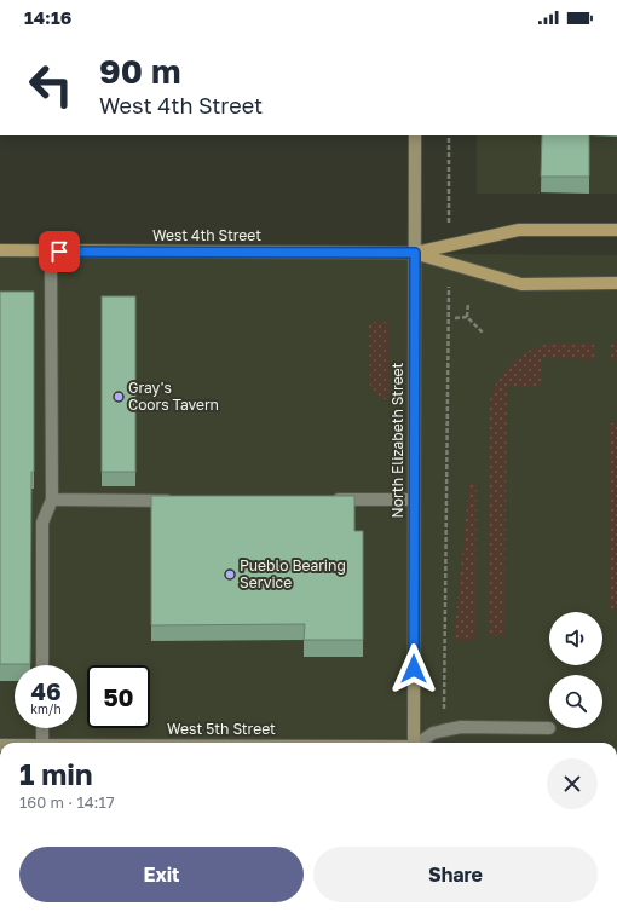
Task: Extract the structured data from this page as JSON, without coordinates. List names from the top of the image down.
{
  "streets": {
    "main road": ["West 4th Street", "North Elizabeth Street"]
  },
  "crossings": [
    ["West 4th Street", "North Elizabeth Street"]
  ],
  "places": ["Gray's Coors Tavern", "Pueblo Bearing Service"],
  "page": {
    "status": "14:16",
    "turn": ["90 m", "West 4th Street"],
    "speed": "46 km/h",
    "limit": "50",
    "heading": ["1 min", "160 m · 14:17"],
    "buttons": ["Exit", "Share"]
  }
}
